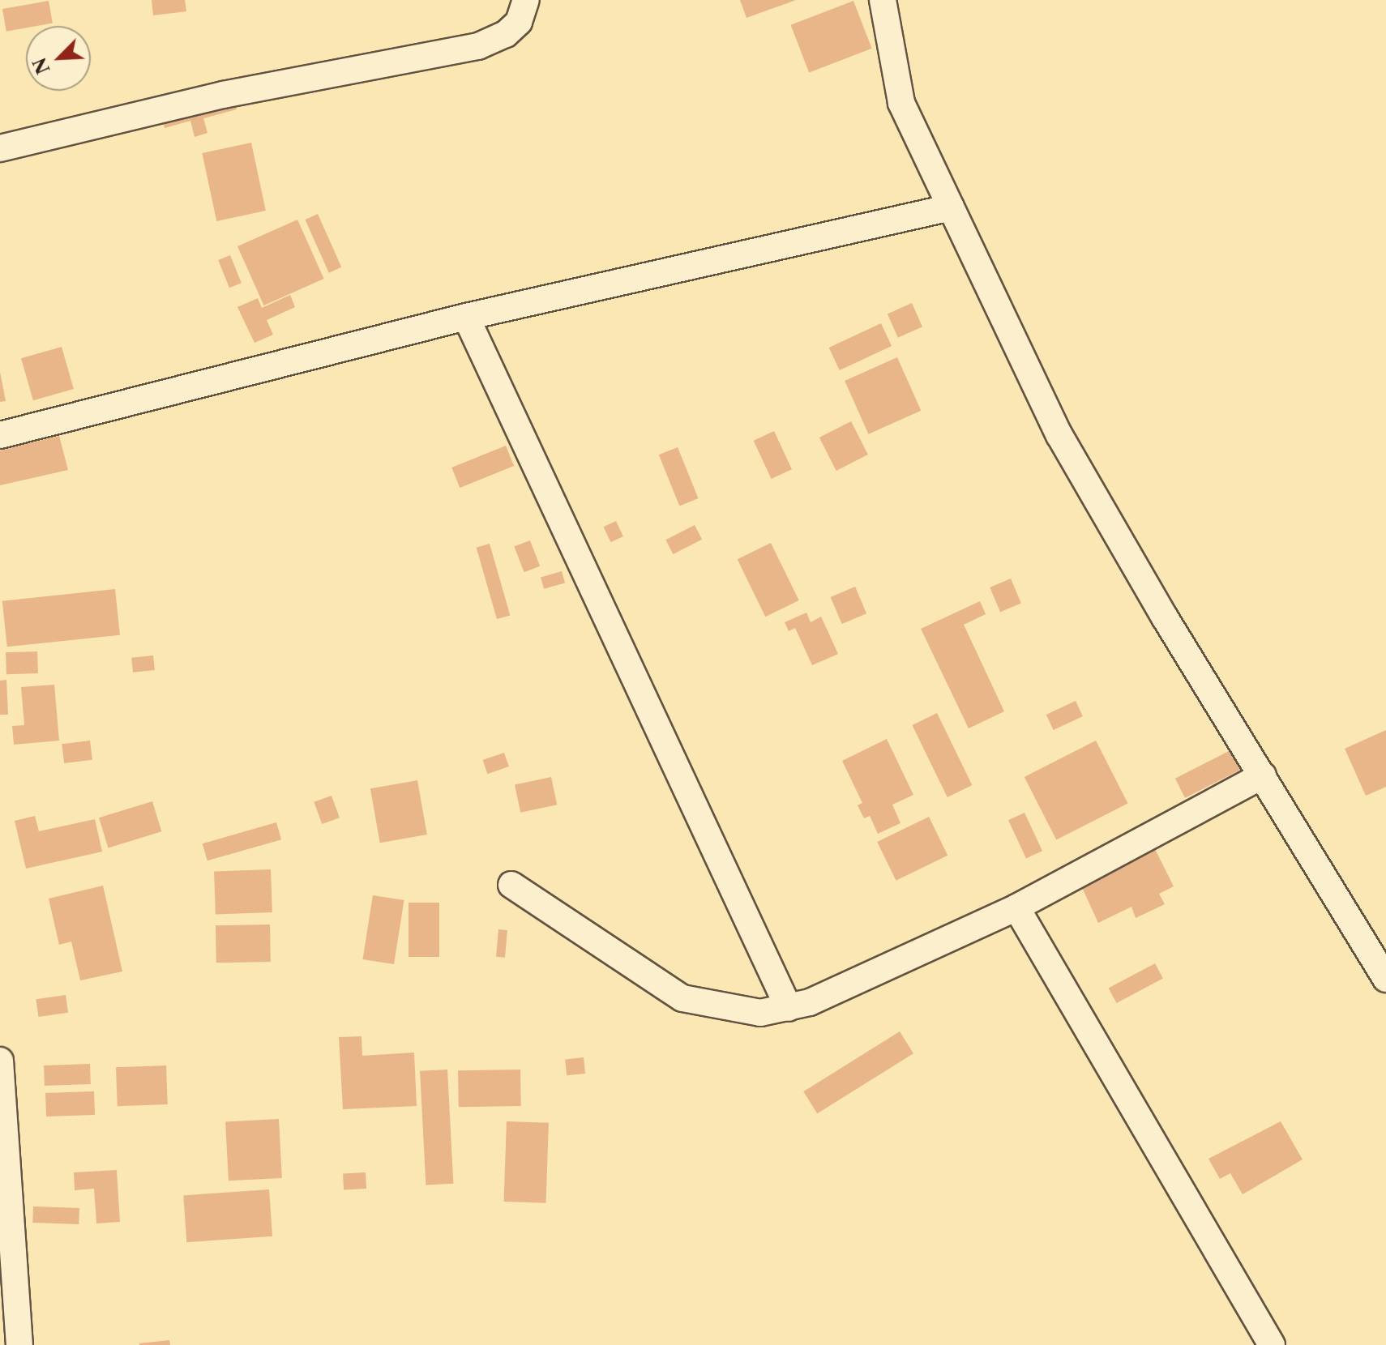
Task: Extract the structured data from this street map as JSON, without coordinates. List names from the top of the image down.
{
  "north": "bottom left"
}
